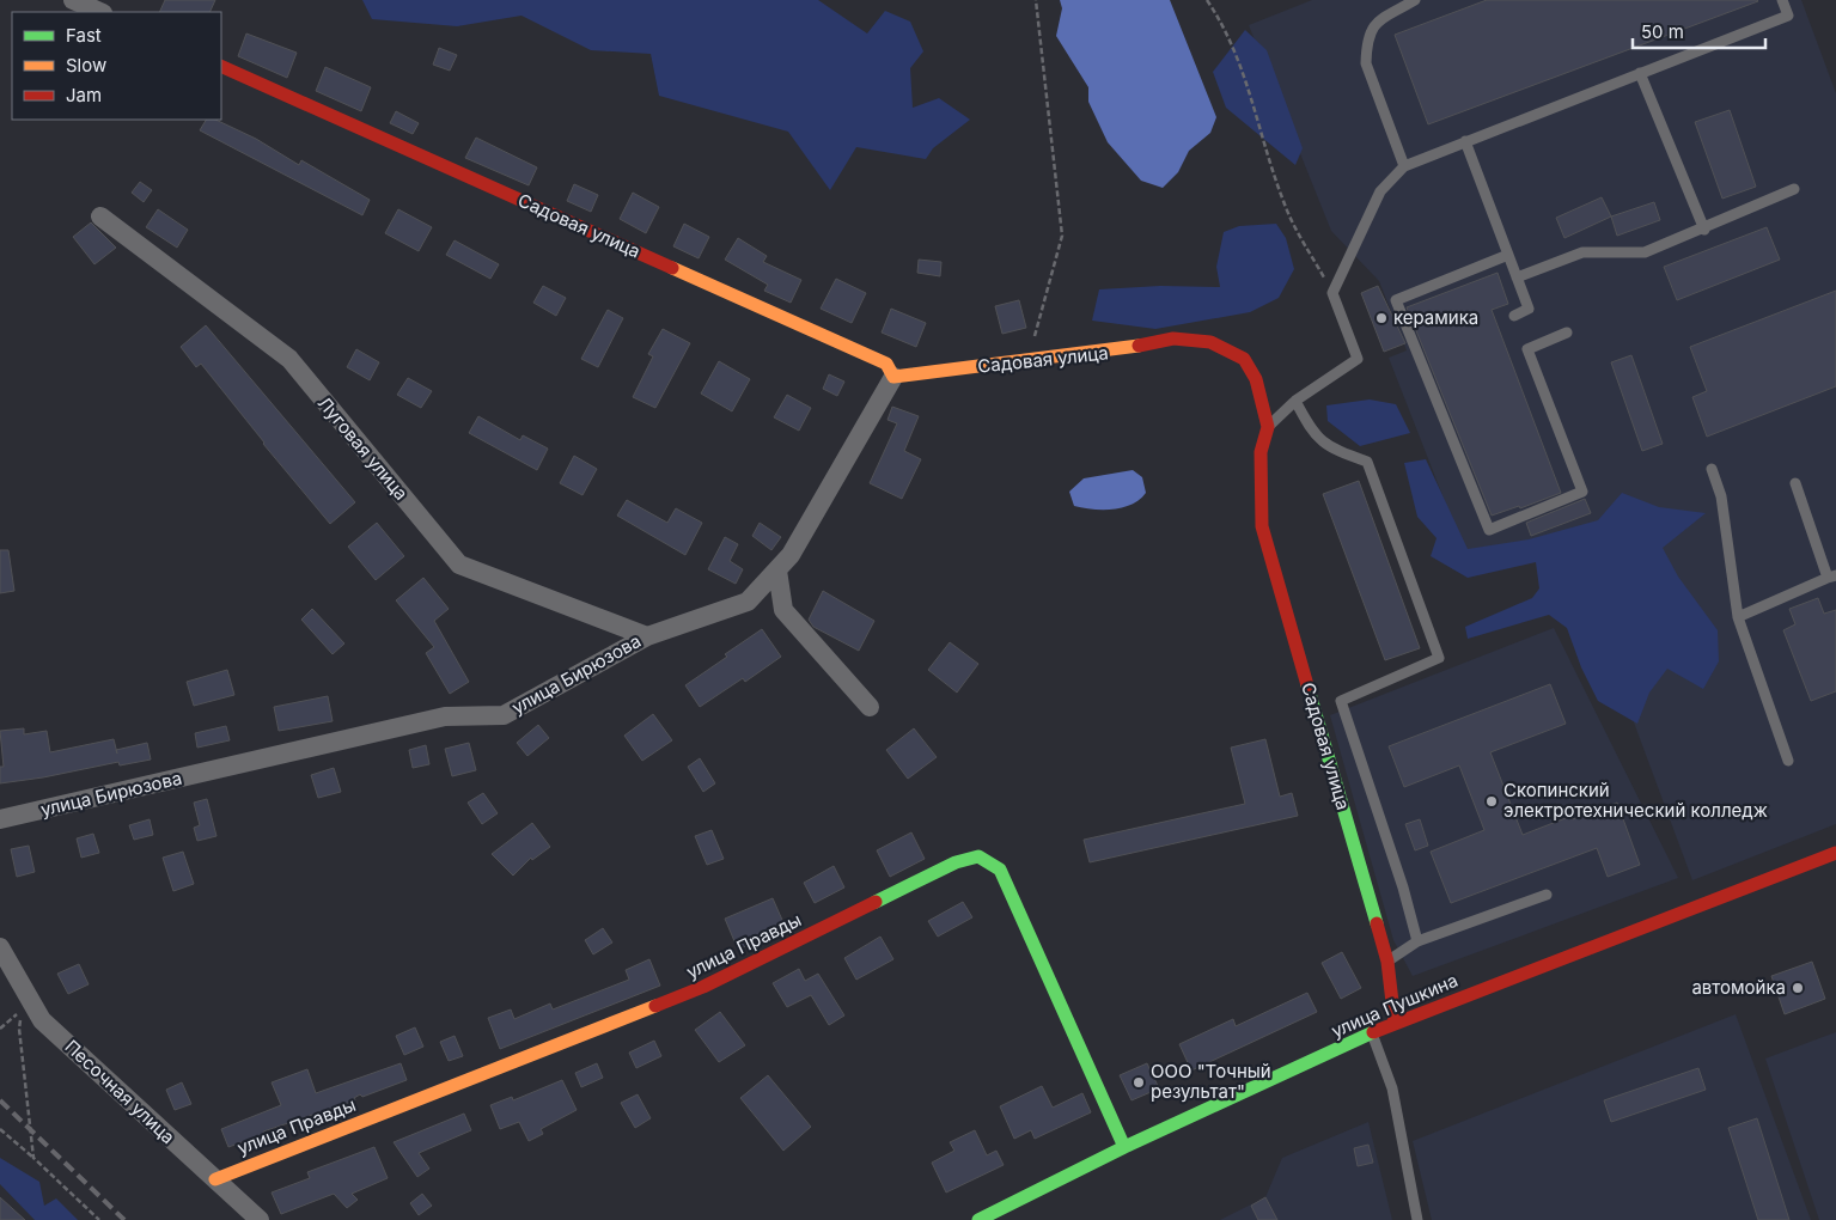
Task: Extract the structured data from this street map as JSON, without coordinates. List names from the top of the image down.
{
  "streets": {
    "street": [
      "Садовая улица",
      "Луговая улица",
      "улица Бирюзова",
      "улица Правды",
      "улица Пушкина",
      "Песочная улица"
    ]
  },
  "crossings": [
    ["Садовая улица", "улица Бирюзова"],
    ["Садовая улица", "улица Пушкина"],
    ["Луговая улица", "улица Бирюзова"],
    ["улица Правды", "улица Пушкина"],
    ["улица Правды", "Песочная улица"]
  ],
  "places": [
    "керамика",
    "Скопинский электротехнический колледж",
    "автомойка",
    "ООО \"Точный результат\""
  ],
  "legend": ["Fast", "Slow", "Jam"],
  "scale_bar": "50 m"
}
